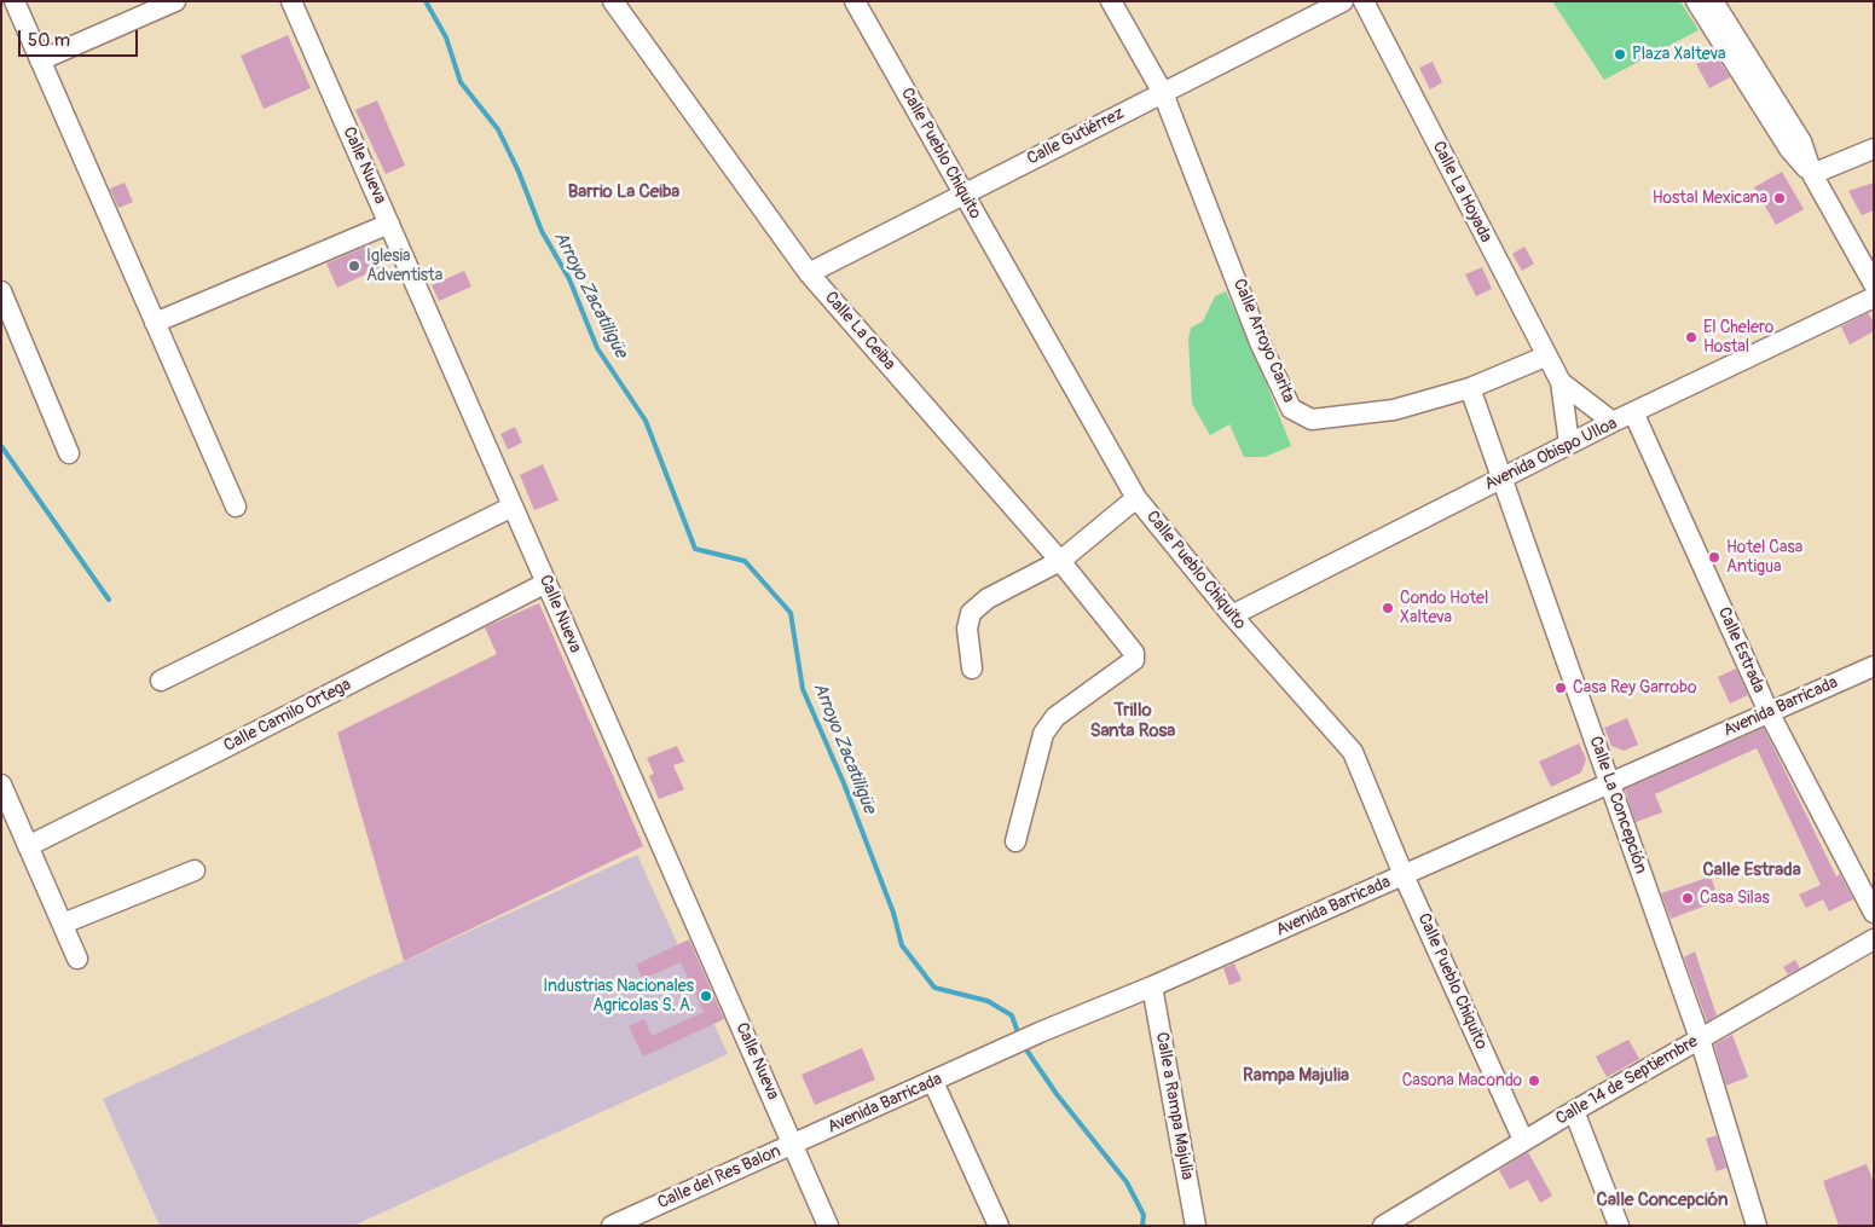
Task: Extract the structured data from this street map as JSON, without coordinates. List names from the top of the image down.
{
  "streets": {
    "street": [
      "Calle Gutiérrez",
      "Calle Pueblo Chiquito",
      "Calle Nueva",
      "Calle La Hoyada",
      "Calle La Ceiba",
      "Calle Arroyo Carita",
      "Avenida Obispo Ulloa",
      "Calle Estrada",
      "Avenida Barricada",
      "Calle Camilo Ortega",
      "Calle La Concepción",
      "Calle 14 de Septiembre",
      "Calle a Rampa Majulia",
      "Calle del Res Balon"
    ]
  },
  "crossings": [
    ["Calle Gutiérrez", "Calle Pueblo Chiquito"],
    ["Calle Gutiérrez", "Calle La Ceiba"],
    ["Calle Gutiérrez", "Calle Arroyo Carita"],
    ["Calle Pueblo Chiquito", "Avenida Obispo Ulloa"],
    ["Calle Pueblo Chiquito", "Avenida Barricada"],
    ["Calle Pueblo Chiquito", "Calle 14 de Septiembre"],
    ["Calle Nueva", "Avenida Barricada"],
    ["Calle Nueva", "Calle Camilo Ortega"],
    ["Calle Nueva", "Calle del Res Balon"],
    ["Calle La Hoyada", "Calle Arroyo Carita"],
    ["Calle La Hoyada", "Avenida Obispo Ulloa"],
    ["Calle Arroyo Carita", "Calle La Concepción"],
    ["Avenida Obispo Ulloa", "Calle Estrada"],
    ["Avenida Obispo Ulloa", "Calle La Concepción"],
    ["Calle Estrada", "Avenida Barricada"],
    ["Avenida Barricada", "Calle La Concepción"],
    ["Avenida Barricada", "Calle a Rampa Majulia"],
    ["Avenida Barricada", "Calle del Res Balon"],
    ["Calle La Concepción", "Calle 14 de Septiembre"]
  ],
  "districts": [
    "Barrio La Ceiba",
    "Trillo Santa Rosa",
    "Calle Estrada",
    "Rampa Majulia",
    "Calle Concepción"
  ],
  "water": ["Arroyo Zacatiligüe"],
  "places": [
    "Plaza Xalteva",
    "Hostal Mexicana",
    "Iglesia Adventista",
    "El Chelero Hostal",
    "Hotel Casa Antigua",
    "Condo Hotel Xalteva",
    "Casa Rey Garrobo",
    "Casa Silas",
    "Industrias Nacionales Agricolas S. A.",
    "Casona Macondo"
  ],
  "scale_bar": "50 m"
}
